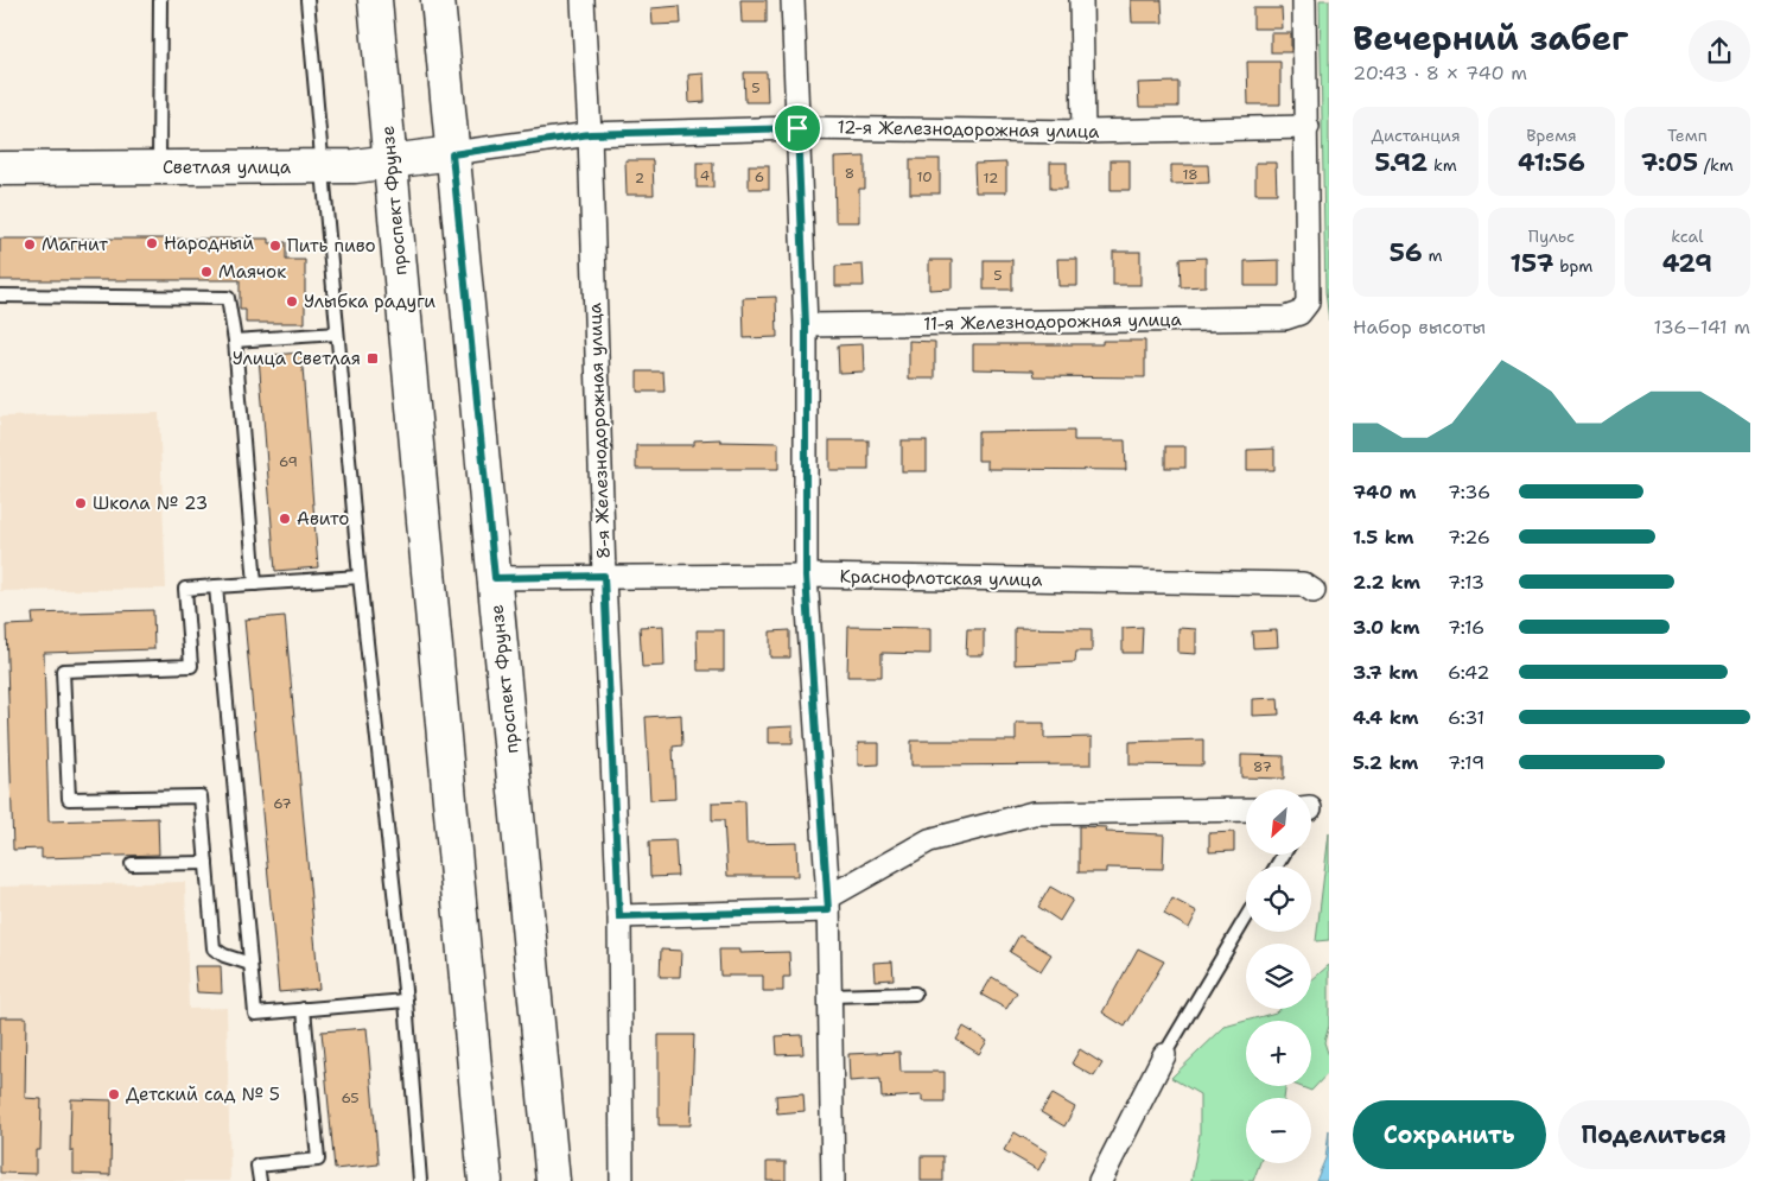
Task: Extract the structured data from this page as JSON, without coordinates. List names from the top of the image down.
{
  "streets": {
    "main road": ["Светлая улица", "проспект Фрунзе"],
    "street": [
      "12-я Железнодорожная улица",
      "11-я Железнодорожная улица",
      "8-я Железнодорожная улица",
      "Краснофлотская улица"
    ]
  },
  "crossings": [
    ["12-я Железнодорожная улица", "Светлая улица"],
    ["12-я Железнодорожная улица", "проспект Фрунзе"],
    ["12-я Железнодорожная улица", "11-я Железнодорожная улица"],
    ["12-я Железнодорожная улица", "8-я Железнодорожная улица"],
    ["Светлая улица", "проспект Фрунзе"],
    ["проспект Фрунзе", "Краснофлотская улица"],
    ["8-я Железнодорожная улица", "Краснофлотская улица"]
  ],
  "places": {
    "other": [
      "Народный",
      "Магнит",
      "Пить пиво",
      "Маячок",
      "Улыбка радуги",
      "Школа № 23",
      "Авито",
      "Детский сад № 5"
    ],
    "transit": ["Улица Светлая"]
  },
  "house_numbers": [
    "5",
    "8",
    "18",
    "4",
    "6",
    "10",
    "2",
    "12",
    "5",
    "69",
    "87",
    "67",
    "65"
  ],
  "north": "bottom left",
  "page": {
    "heading": ["Вечерний забег", "20:43 · 8 × 740 m"],
    "stats": [
      ["Дистанция", "5.92 km"],
      ["Время", "41:56"],
      ["Темп", "7:05 /km"],
      ["56 m"],
      ["Пульс", "157 bpm"],
      ["kcal", "429"]
    ],
    "chart": ["Набор высоты", "136–141 m"],
    "list": [
      {
        "name": "740 m",
        "note": "7:36"
      },
      {
        "name": "1.5 km",
        "note": "7:26"
      },
      {
        "name": "2.2 km",
        "note": "7:13"
      },
      {
        "name": "3.0 km",
        "note": "7:16"
      },
      {
        "name": "3.7 km",
        "note": "6:42"
      },
      {
        "name": "4.4 km",
        "note": "6:31"
      },
      {
        "name": "5.2 km",
        "note": "7:19"
      }
    ],
    "map_buttons": ["+", "−"],
    "buttons": ["Сохранить", "Поделиться"]
  }
}
